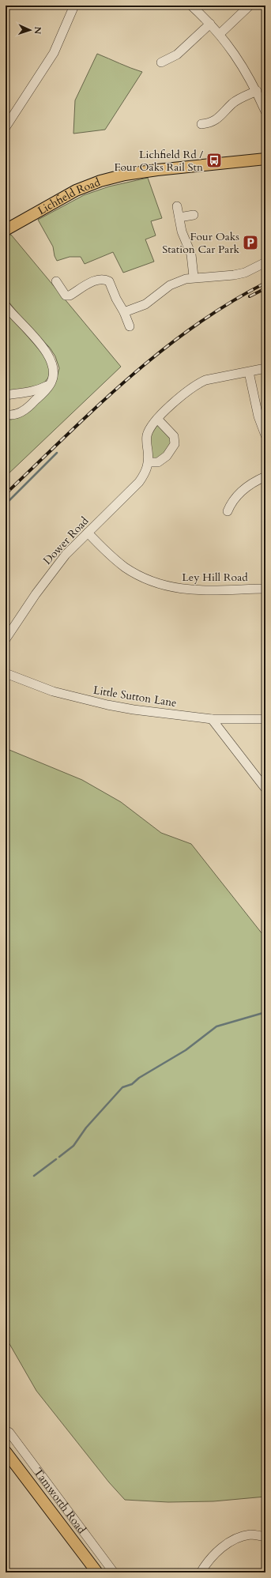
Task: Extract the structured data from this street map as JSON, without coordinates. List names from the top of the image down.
{
  "streets": {
    "main road": ["Lichfield Road", "Tamworth Road"],
    "street": ["Dower Road", "Ley Hill Road", "Little Sutton Lane"]
  },
  "crossings": [
    ["Dower Road", "Ley Hill Road"]
  ],
  "places": {
    "bus stop": ["Lichfield Rd / Four Oaks Rail Stn"],
    "parking": ["Four Oaks Station Car Park"]
  },
  "north": "right"
}
